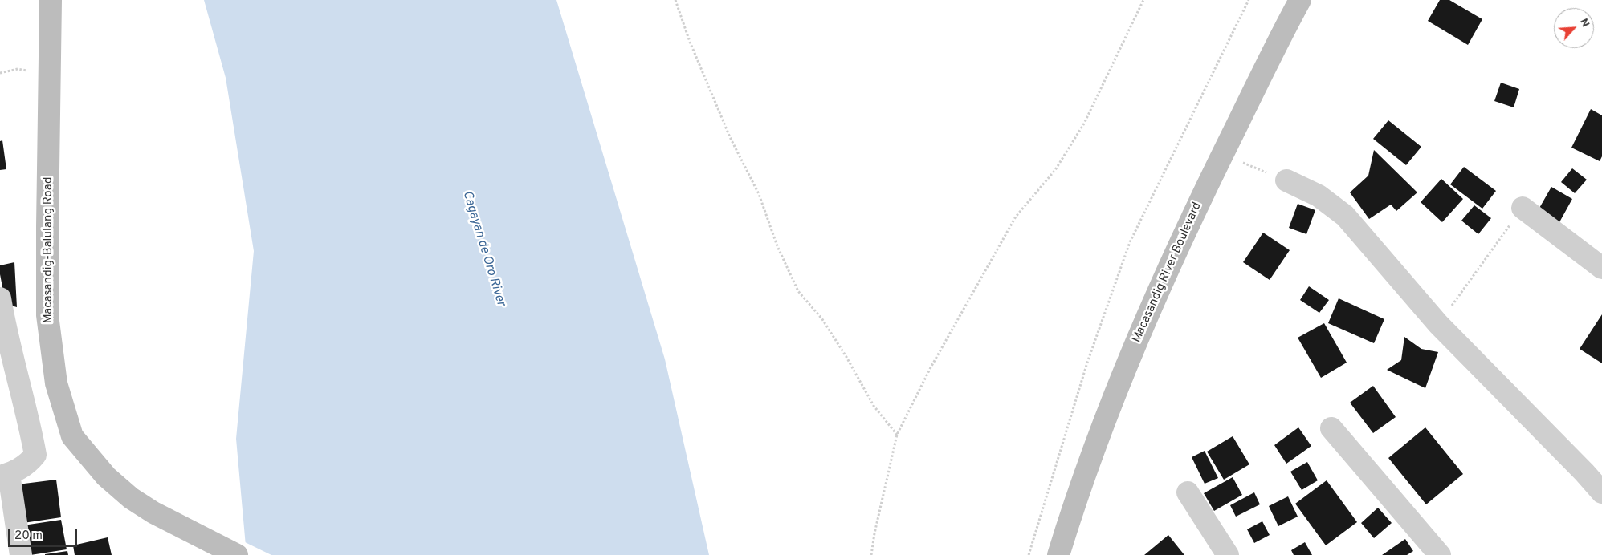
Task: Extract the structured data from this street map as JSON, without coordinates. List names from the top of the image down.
{
  "streets": {
    "street": ["Macasandig-Balulang Road", "Macasandig River Boulevard"]
  },
  "water": ["Cagayan de Oro River"],
  "scale_bar": "20 m",
  "north": "top right"
}
